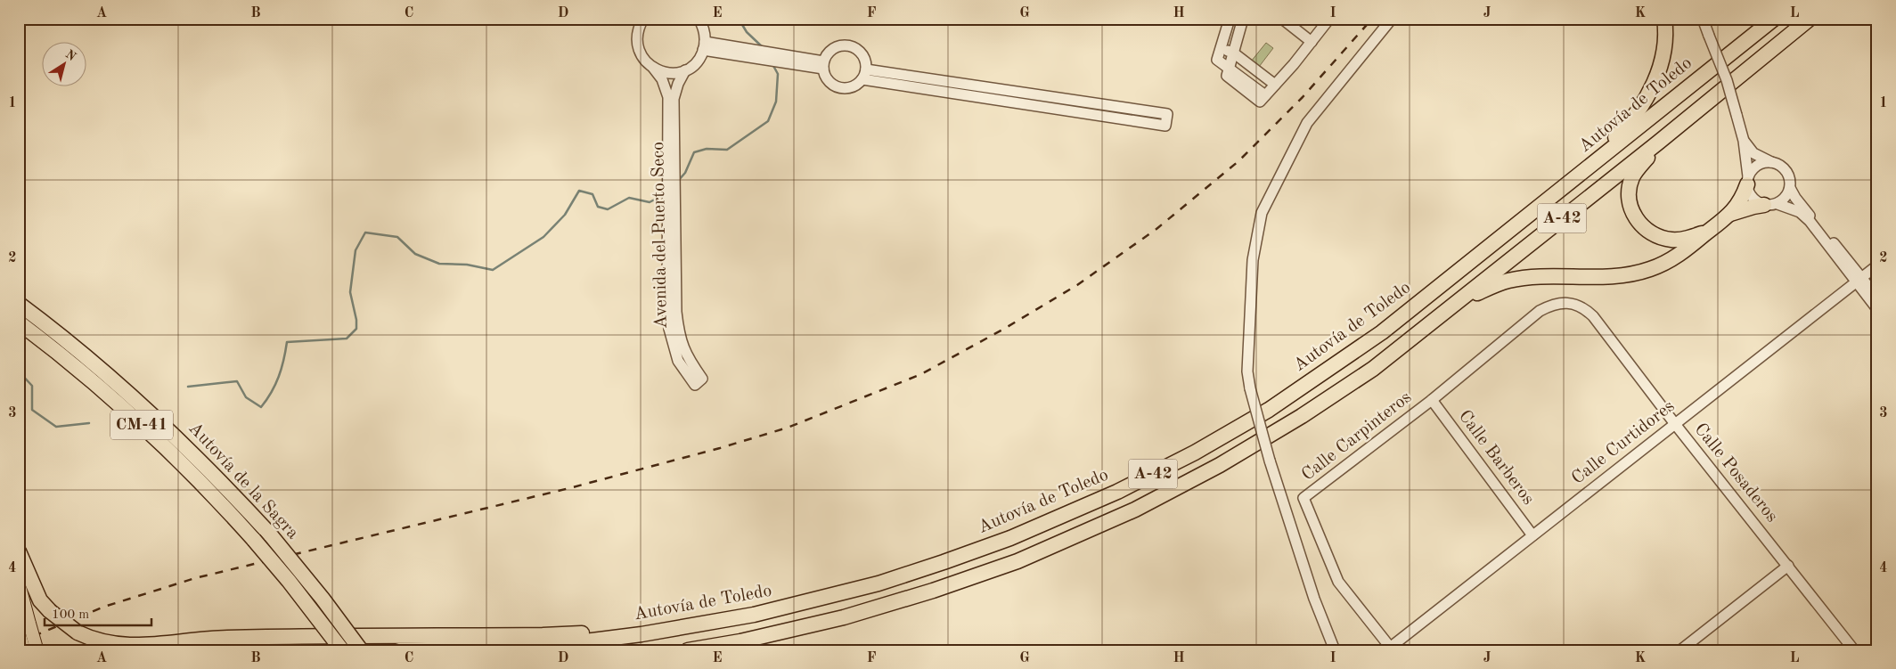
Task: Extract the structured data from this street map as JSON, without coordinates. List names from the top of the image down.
{
  "streets": {
    "highway": [
      "Autovía de Toledo",
      "A-42",
      "CM-41",
      "Autovía de la Sagra"
    ],
    "street": [
      "Avenida del Puerto Seco",
      "Calle Carpinteros",
      "Calle Curtidores",
      "Calle Barberos",
      "Calle Posaderos"
    ]
  },
  "crossings": [
    ["Calle Carpinteros", "Calle Curtidores"],
    ["Calle Carpinteros", "Calle Barberos"],
    ["Calle Carpinteros", "Calle Posaderos"],
    ["Calle Curtidores", "Calle Barberos"],
    ["Calle Curtidores", "Calle Posaderos"]
  ],
  "scale_bar": "100 m",
  "north": "top right",
  "grid": {
    "columns": [
      "A",
      "B",
      "C",
      "D",
      "E",
      "F",
      "G",
      "H",
      "I",
      "J",
      "K",
      "L"
    ],
    "rows": [
      "1",
      "2",
      "3",
      "4"
    ]
  }
}
